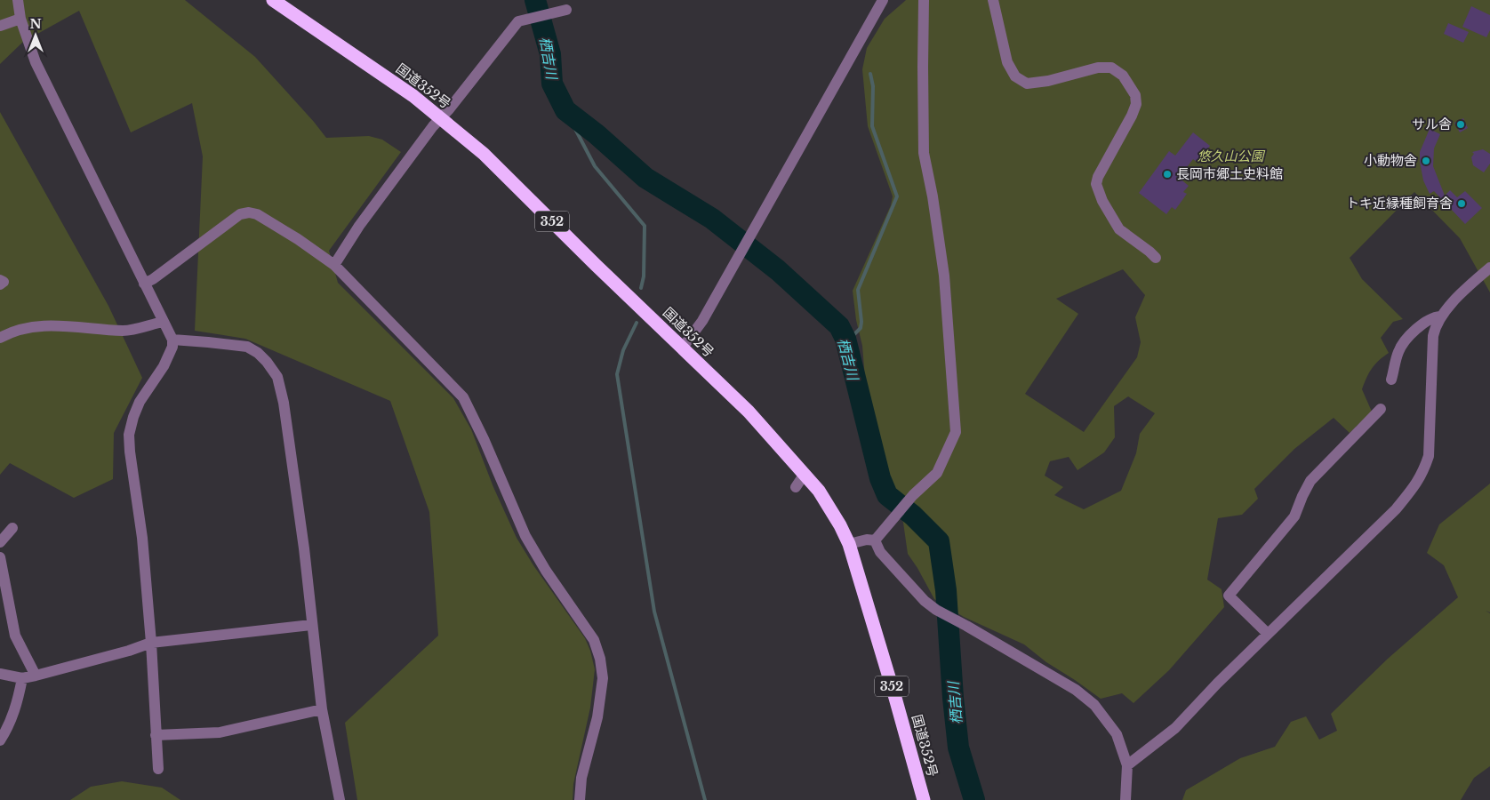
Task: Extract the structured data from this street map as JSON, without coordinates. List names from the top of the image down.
{
  "streets": {
    "highway": ["国道352号", "352"]
  },
  "water": ["栖吉川"],
  "parks": ["悠久山公園"],
  "places": [
    "サル舎",
    "小動物舎",
    "長岡市郷土史料館",
    "トキ近縁種飼育舎"
  ],
  "north": "top"
}
